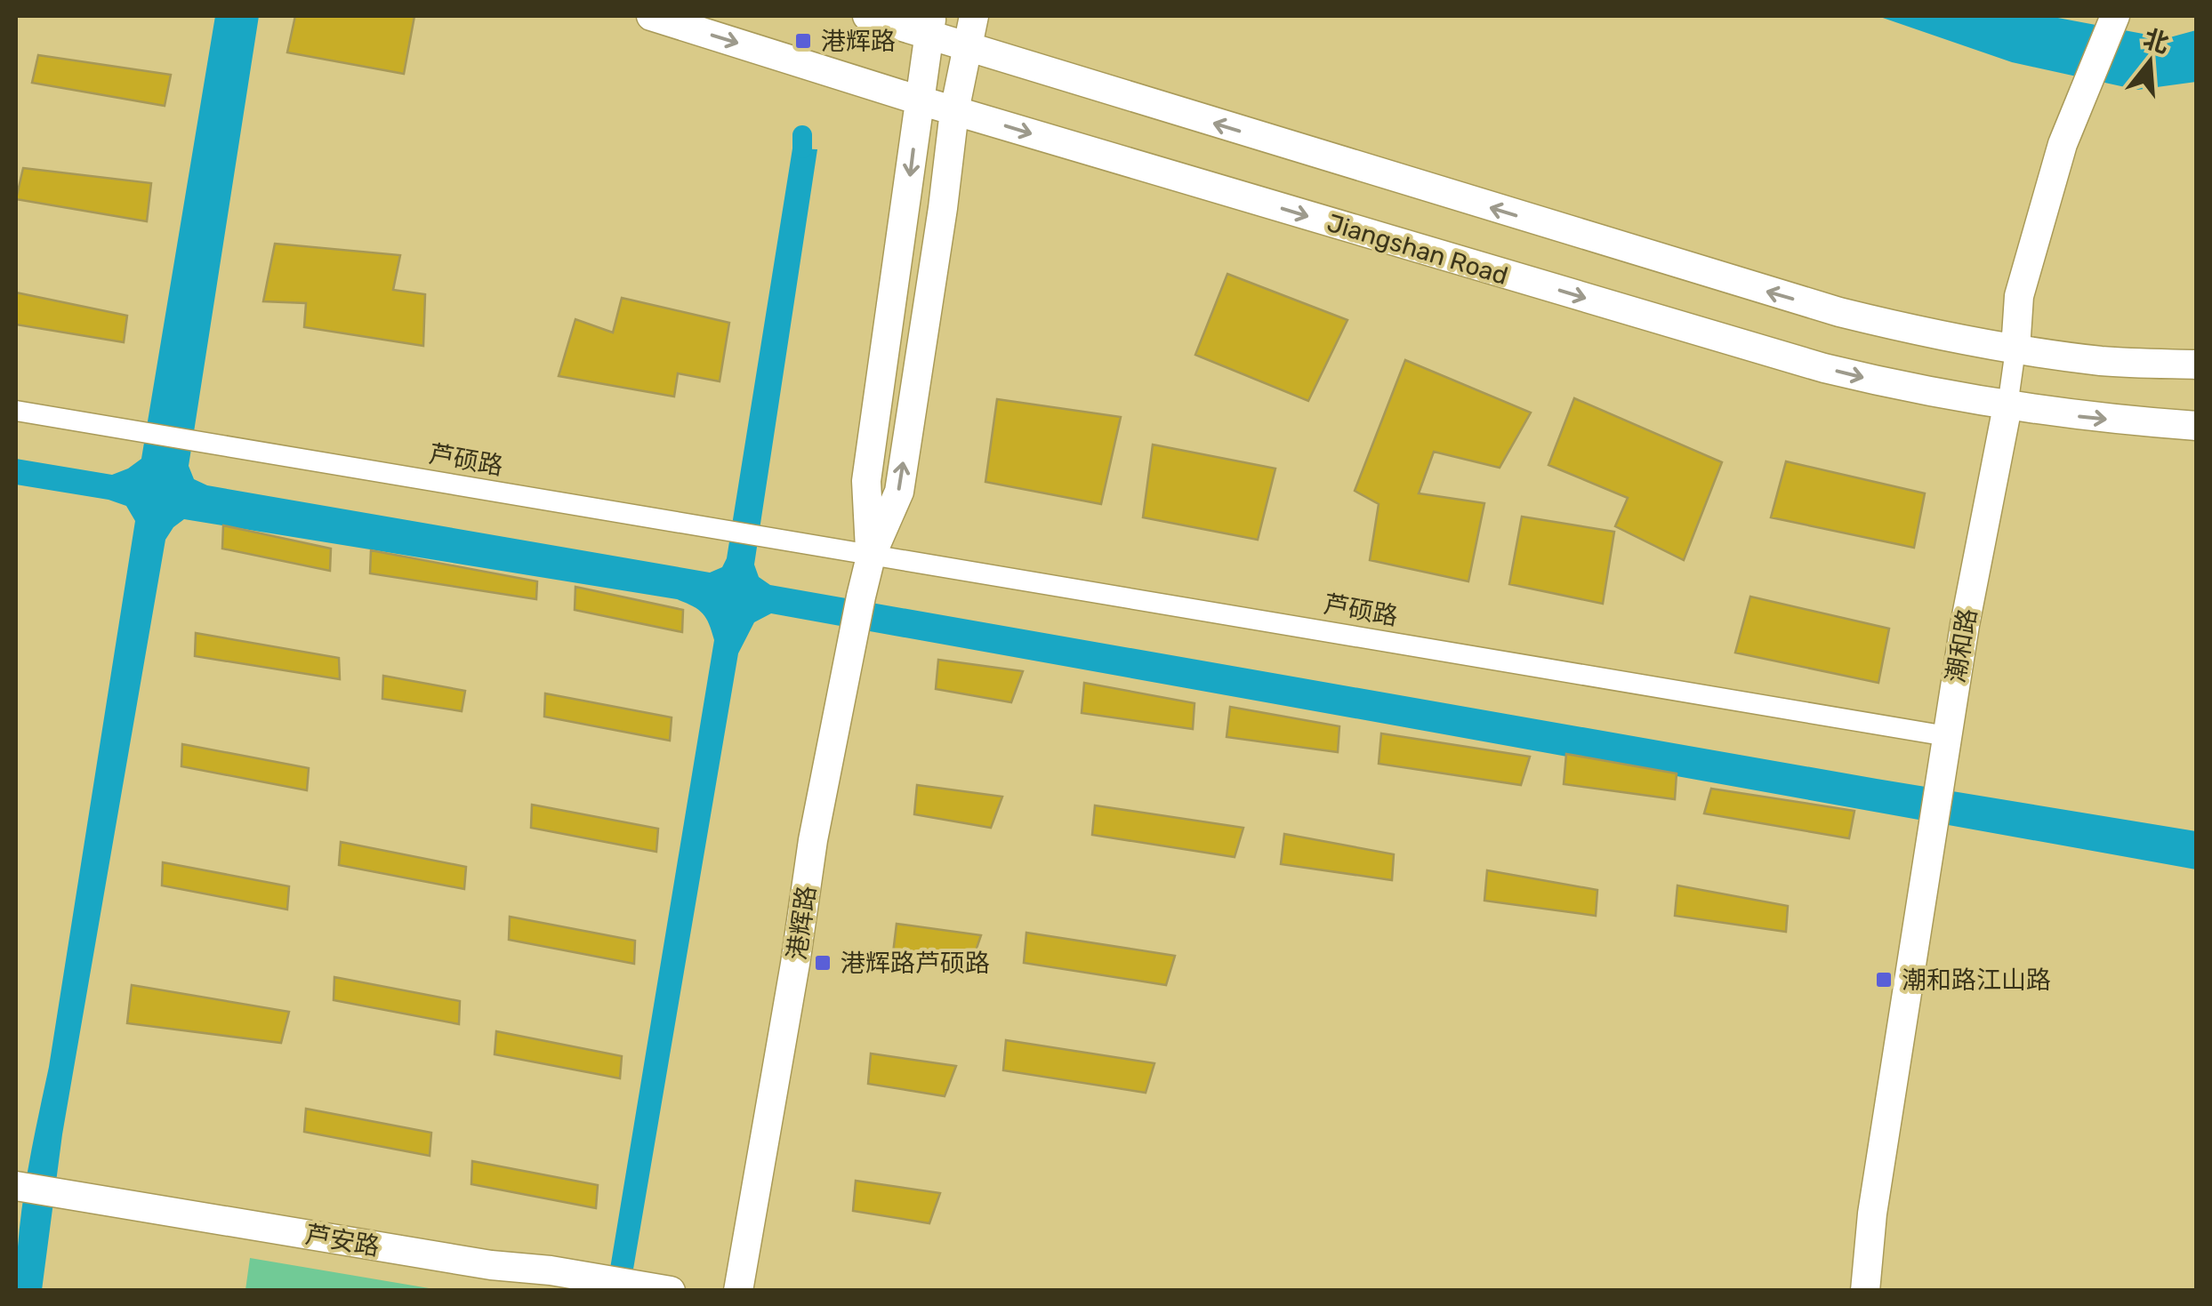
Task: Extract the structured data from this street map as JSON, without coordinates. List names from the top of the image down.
{
  "streets": {
    "main road": [
      "Jiangshan Road",
      "潮和路",
      "港辉路",
      "芦安路"
    ],
    "street": ["芦硕路"]
  },
  "crossings": [
    ["Jiangshan Road", "潮和路"],
    ["Jiangshan Road", "港辉路"],
    ["芦硕路", "潮和路"],
    ["芦硕路", "港辉路"]
  ],
  "places": {
    "transit": ["港辉路", "港辉路芦硕路", "潮和路江山路"]
  },
  "north": "top"
}
